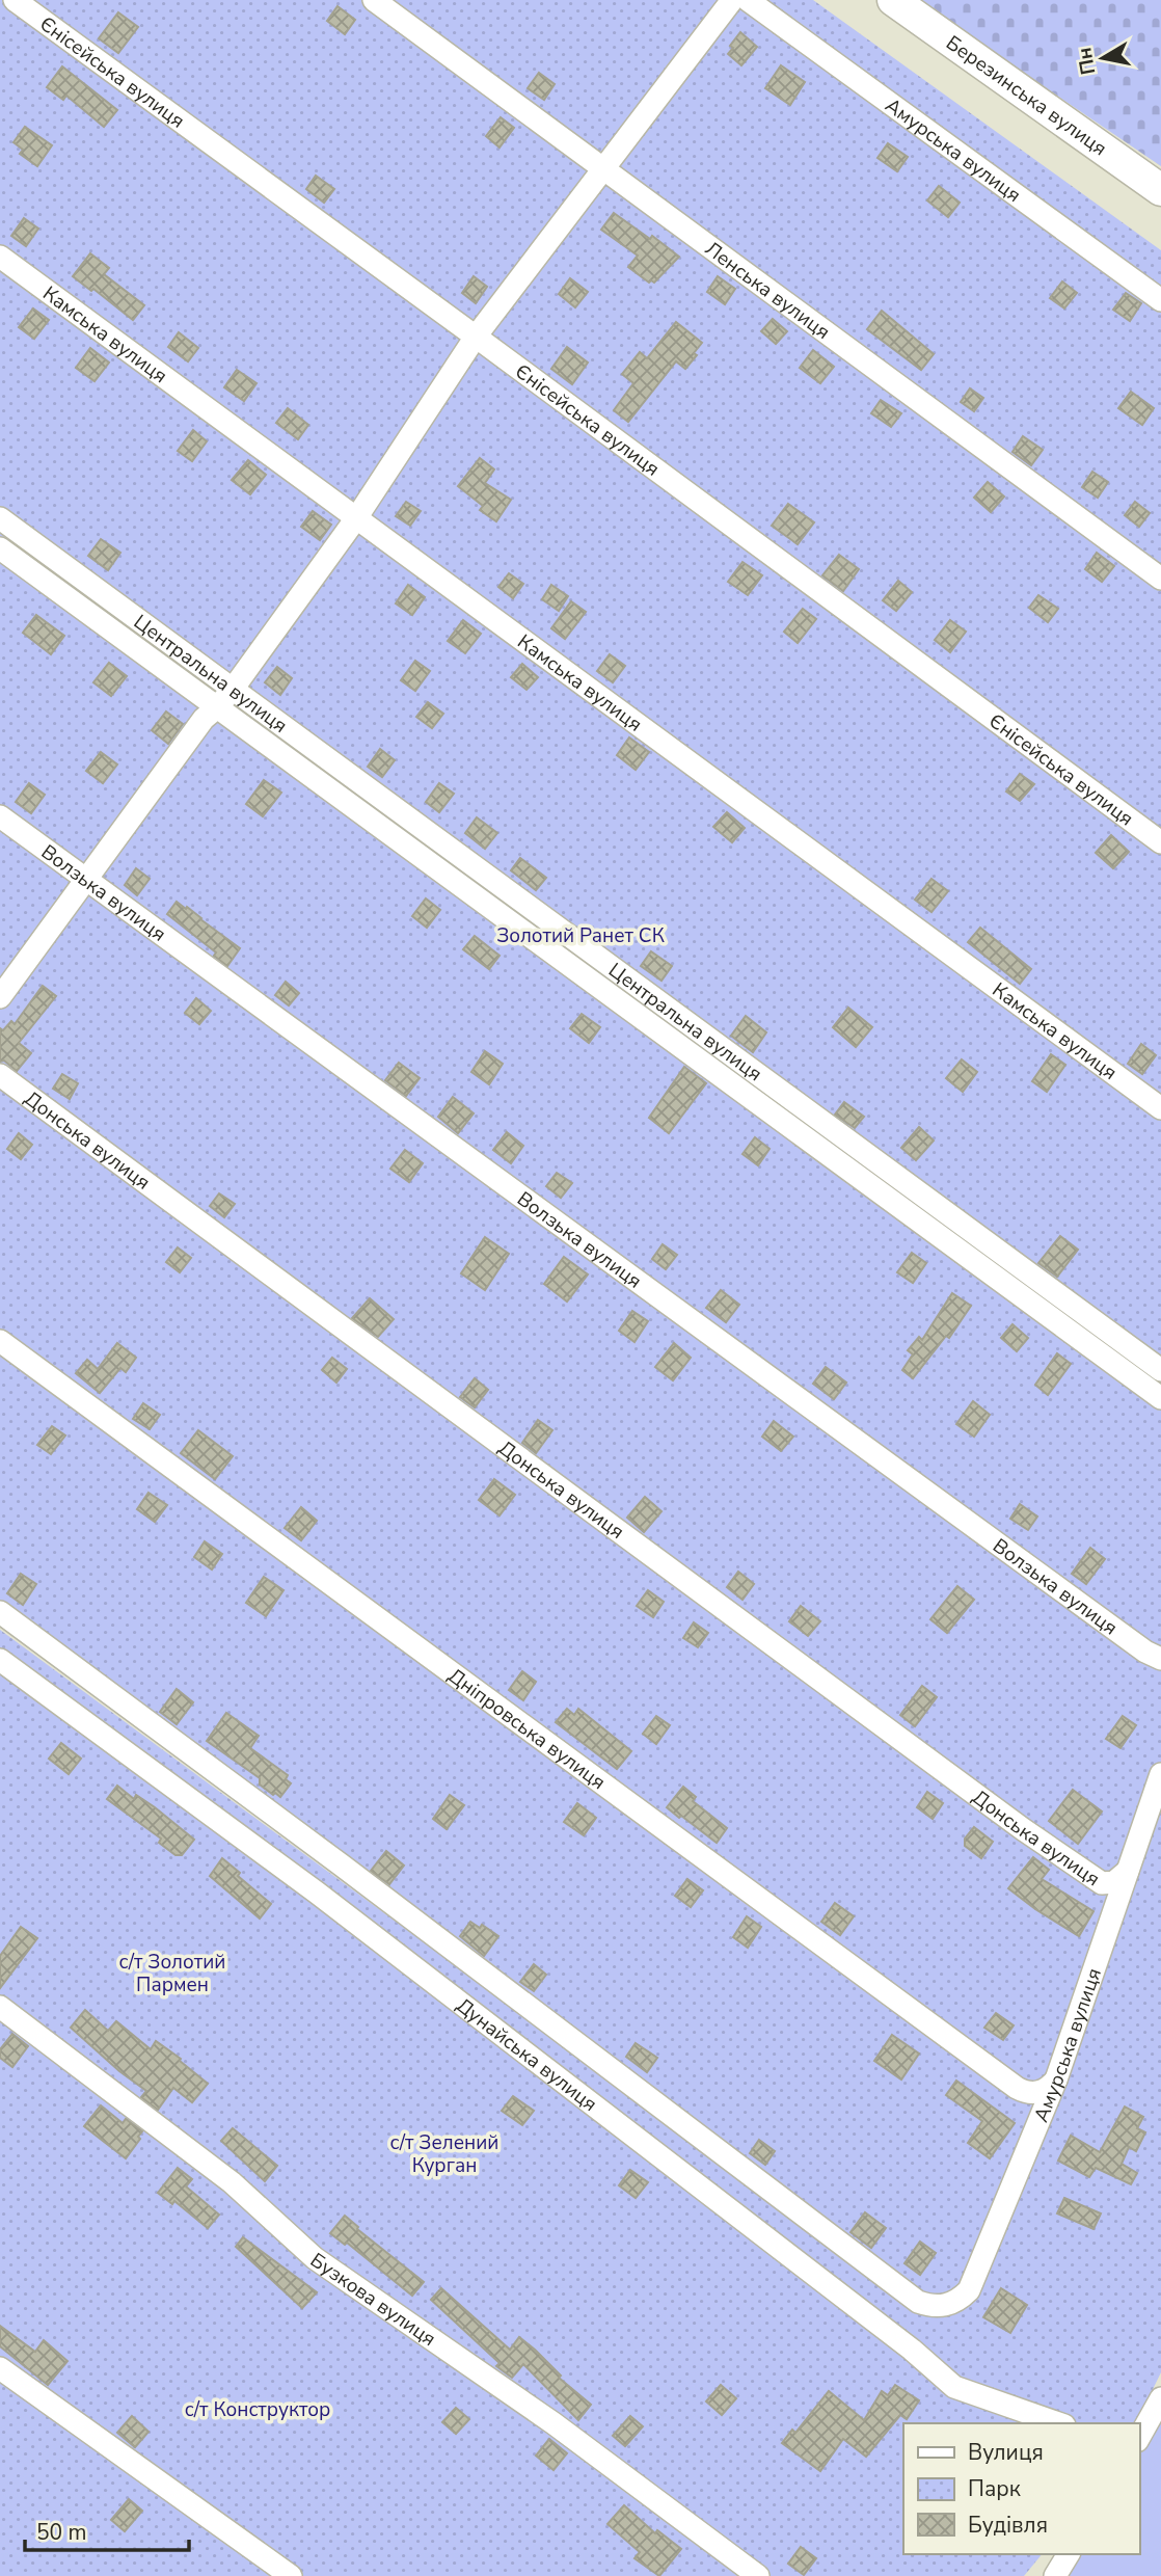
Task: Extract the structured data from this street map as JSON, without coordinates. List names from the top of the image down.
{
  "streets": {
    "street": [
      "Єнісейська вулиця",
      "Березинська вулиця",
      "Амурська вулиця",
      "Ленська вулиця",
      "Камська вулиця",
      "Центральна вулиця",
      "Волзька вулиця",
      "Донська вулиця",
      "Дніпровська вулиця",
      "Дунайська вулиця",
      "Бузкова вулиця"
    ]
  },
  "crossings": [
    ["Амурська вулиця", "Донська вулиця"],
    ["Амурська вулиця", "Дніпровська вулиця"],
    ["Амурська вулиця", "Дунайська вулиця"]
  ],
  "parks": [
    "Золотий Ранет СК",
    "с/т Золотий Пармен",
    "с/т Зелений Курган",
    "с/т Конструктор"
  ],
  "legend": ["Вулиця", "Парк", "Будівля"],
  "scale_bar": "50 m",
  "north": "left"
}
